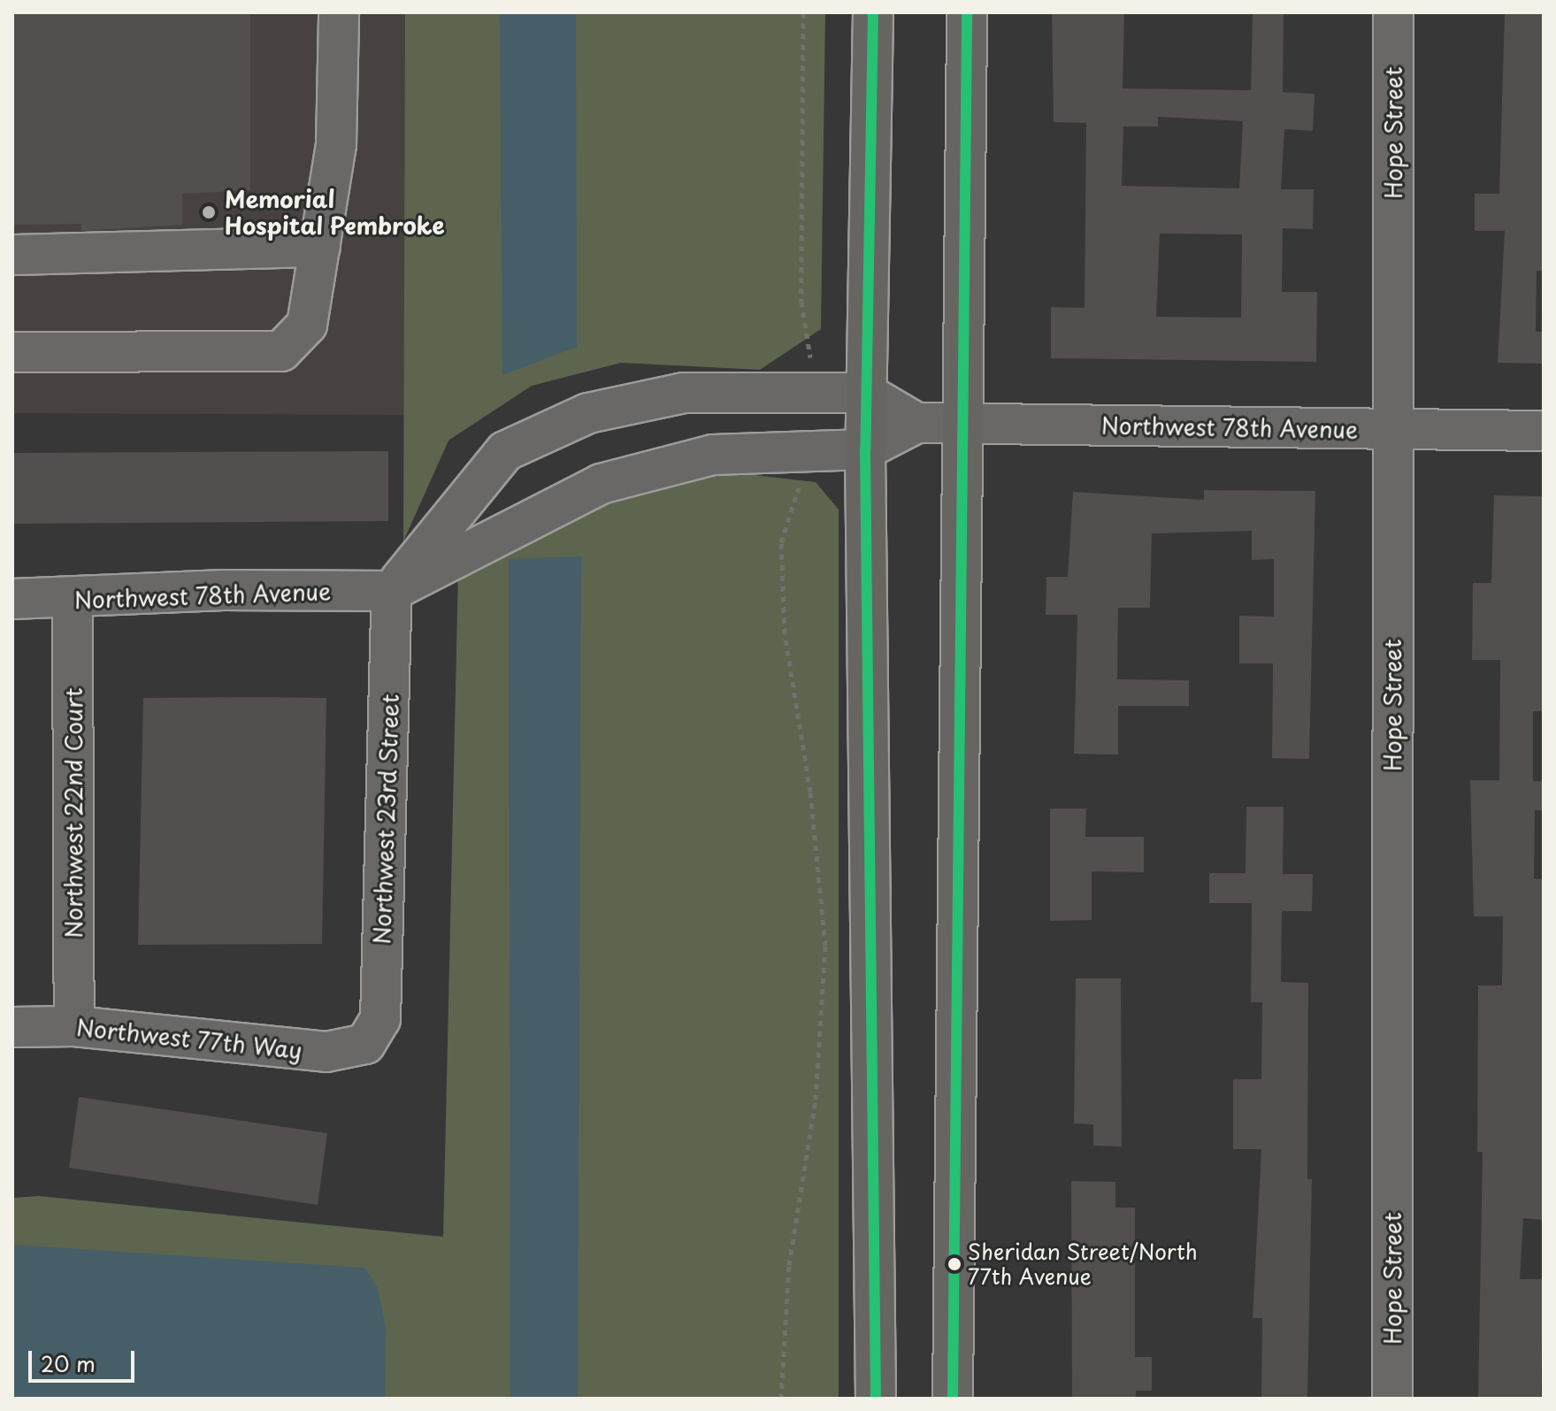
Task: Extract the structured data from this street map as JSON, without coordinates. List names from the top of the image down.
{
  "streets": {
    "street": [
      "Hope Street",
      "Northwest 78th Avenue",
      "Northwest 22nd Court",
      "Northwest 23rd Street",
      "Northwest 77th Way"
    ]
  },
  "crossings": [
    ["Hope Street", "Northwest 78th Avenue"],
    ["Northwest 78th Avenue", "Northwest 22nd Court"],
    ["Northwest 78th Avenue", "Northwest 23rd Street"],
    ["Northwest 22nd Court", "Northwest 77th Way"],
    ["Northwest 23rd Street", "Northwest 77th Way"]
  ],
  "places": ["Memorial Hospital Pembroke", "Sheridan Street/North 77th Avenue"],
  "scale_bar": "20 m"
}
